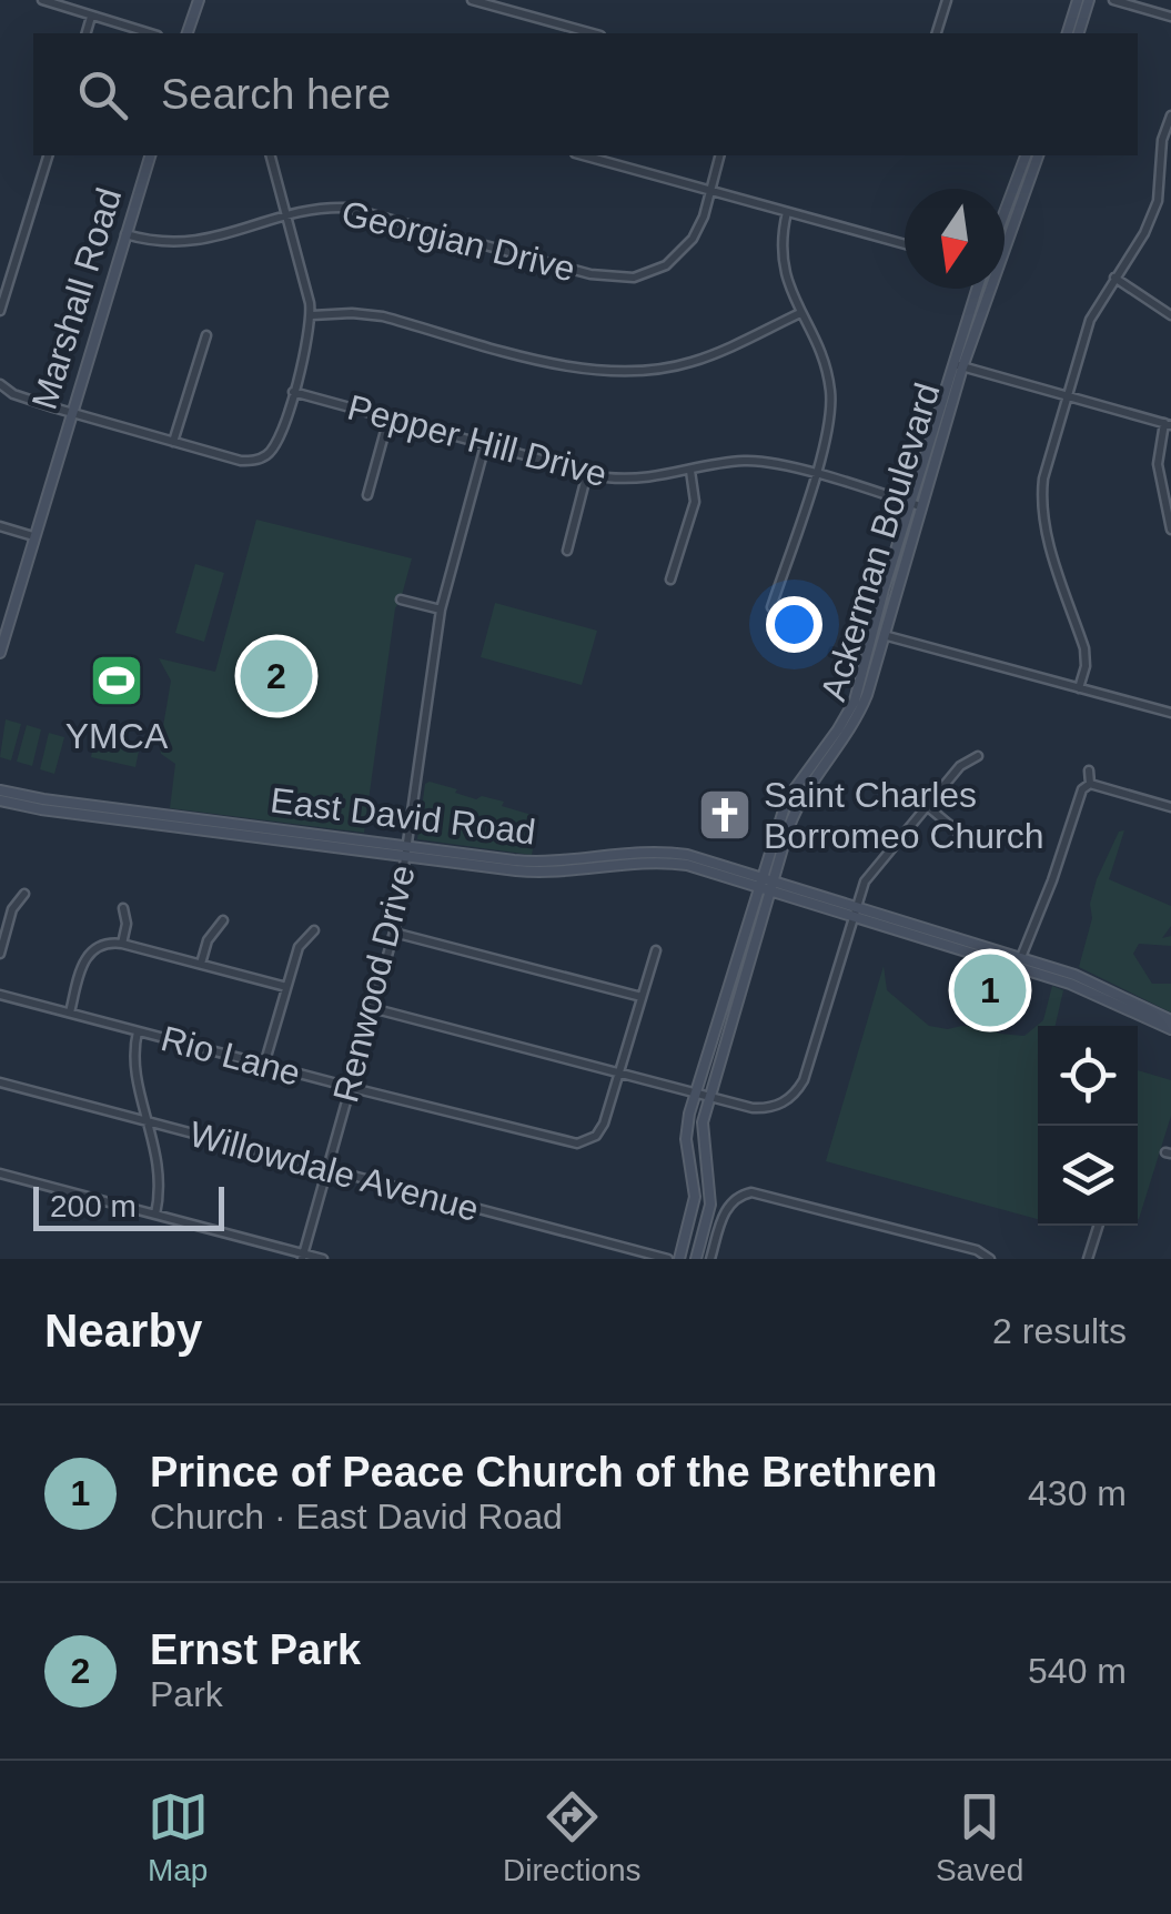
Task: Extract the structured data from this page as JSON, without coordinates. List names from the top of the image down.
{
  "streets": {
    "street": [
      "Georgian Drive",
      "Marshall Road",
      "Pepper Hill Drive",
      "Ackerman Boulevard",
      "East David Road",
      "Renwood Drive",
      "Rio Lane",
      "Willowdale Avenue"
    ]
  },
  "crossings": [
    ["Georgian Drive", "Marshall Road"],
    ["Pepper Hill Drive", "Ackerman Boulevard"],
    ["Pepper Hill Drive", "Renwood Drive"],
    ["Ackerman Boulevard", "East David Road"],
    ["East David Road", "Renwood Drive"],
    ["Renwood Drive", "Rio Lane"],
    ["Renwood Drive", "Willowdale Avenue"]
  ],
  "places": {
    "sports": ["YMCA"],
    "church": ["Saint Charles Borromeo Church"]
  },
  "scale_bar": "200 m",
  "north": "bottom",
  "page": {
    "search": "Search here",
    "pins": ["2", "1"],
    "scale": "200 m",
    "heading": ["Nearby", "2 results"],
    "list": [
      {
        "mark": "1",
        "name": "Prince of Peace Church of the Brethren",
        "note": "Church · East David Road",
        "value": "430 m"
      },
      {
        "mark": "2",
        "name": "Ernst Park",
        "note": "Park",
        "value": "540 m"
      }
    ],
    "nav": ["Map", "Directions", "Saved"]
  }
}
